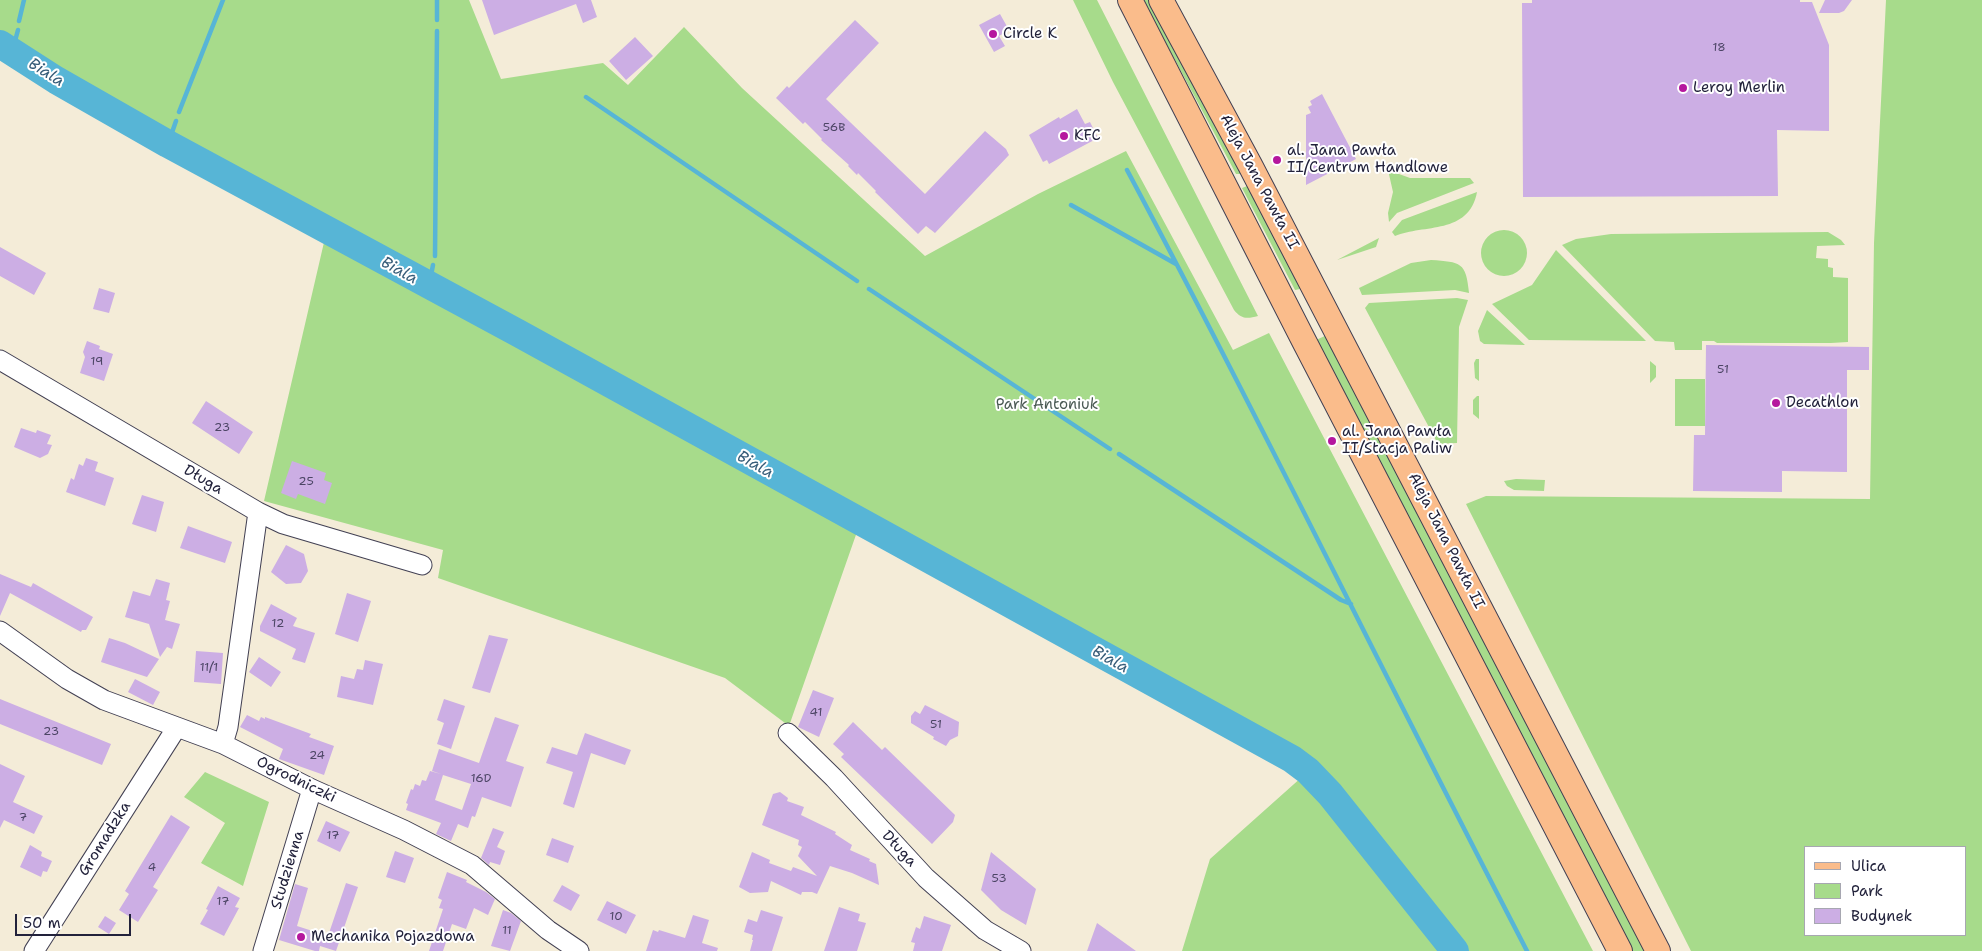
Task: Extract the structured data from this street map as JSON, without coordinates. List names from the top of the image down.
{
  "streets": {
    "main road": ["Aleja Jana Pawła II"],
    "street": [
      "Długa",
      "Ogrodniczki",
      "Gromadzka",
      "Studzienna"
    ]
  },
  "crossings": [
    ["Ogrodniczki", "Gromadzka"],
    ["Ogrodniczki", "Studzienna"]
  ],
  "water": ["Biala"],
  "parks": ["Park Antoniuk"],
  "places": [
    "Circle K",
    "Leroy Merlin",
    "KFC",
    "al. Jana Pawła II/Centrum Handlowe",
    "Decathlon",
    "al. Jana Pawła II/Stacja Paliw",
    "Mechanika Pojazdowa"
  ],
  "house_numbers": [
    "18",
    "56B",
    "19",
    "51",
    "23",
    "25",
    "12",
    "11/1",
    "41",
    "51",
    "23",
    "24",
    "16D",
    "7",
    "17",
    "4",
    "53",
    "17",
    "10",
    "11"
  ],
  "legend": ["Ulica", "Park", "Budynek"],
  "scale_bar": "50 m"
}
